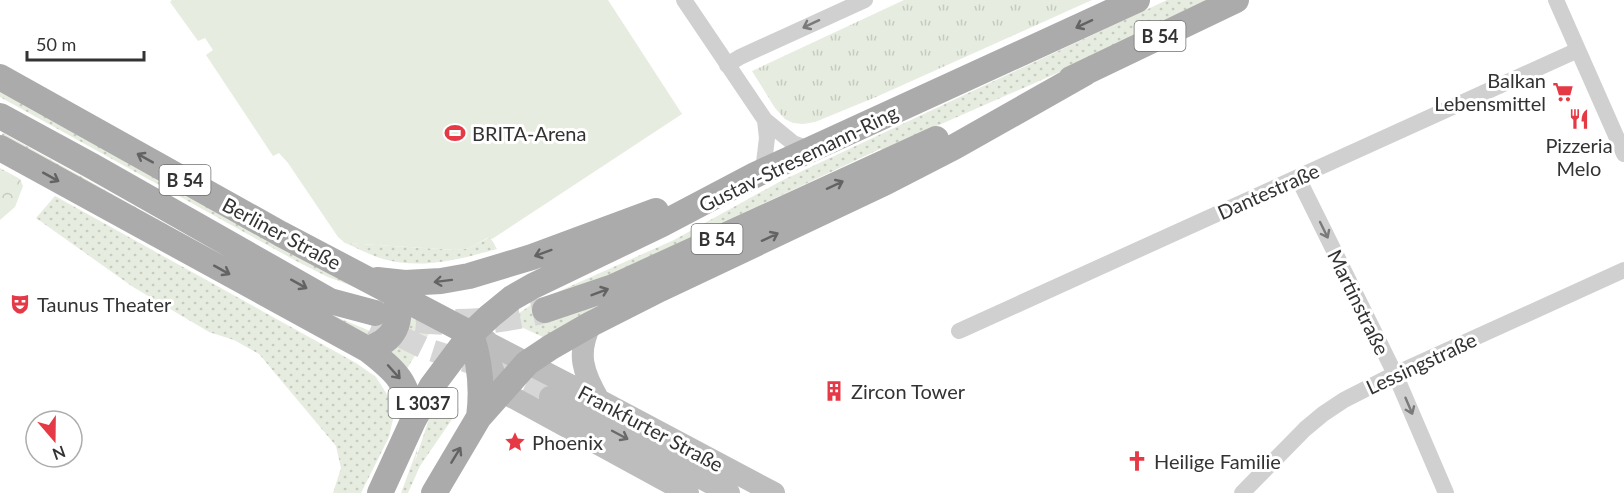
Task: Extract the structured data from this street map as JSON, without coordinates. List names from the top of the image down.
{
  "streets": {
    "main road": [
      "B 54",
      "Gustav-Stresemann-Ring",
      "Berliner Straße",
      "L 3037",
      "Frankfurter Straße"
    ],
    "street": ["Dantestraße", "Martinstraße", "Lessingstraße"]
  },
  "crossings": [
    ["B 54", "Gustav-Stresemann-Ring"],
    ["B 54", "Berliner Straße"],
    ["Gustav-Stresemann-Ring", "Berliner Straße"],
    ["Gustav-Stresemann-Ring", "L 3037"],
    ["Gustav-Stresemann-Ring", "Frankfurter Straße"],
    ["Dantestraße", "Martinstraße"],
    ["Berliner Straße", "L 3037"],
    ["Berliner Straße", "Frankfurter Straße"],
    ["Martinstraße", "Lessingstraße"],
    ["L 3037", "Frankfurter Straße"]
  ],
  "one_way": ["Martinstraße"],
  "places": {
    "supermarket": ["Balkan Lebensmittel"],
    "restaurant": ["Pizzeria Melo"],
    "sports": ["BRITA-Arena"],
    "theatre": ["Taunus Theater"],
    "building": ["Zircon Tower"],
    "place": ["Phoenix"],
    "church": ["Heilige Familie"]
  },
  "scale_bar": "50 m",
  "north": "bottom"
}
